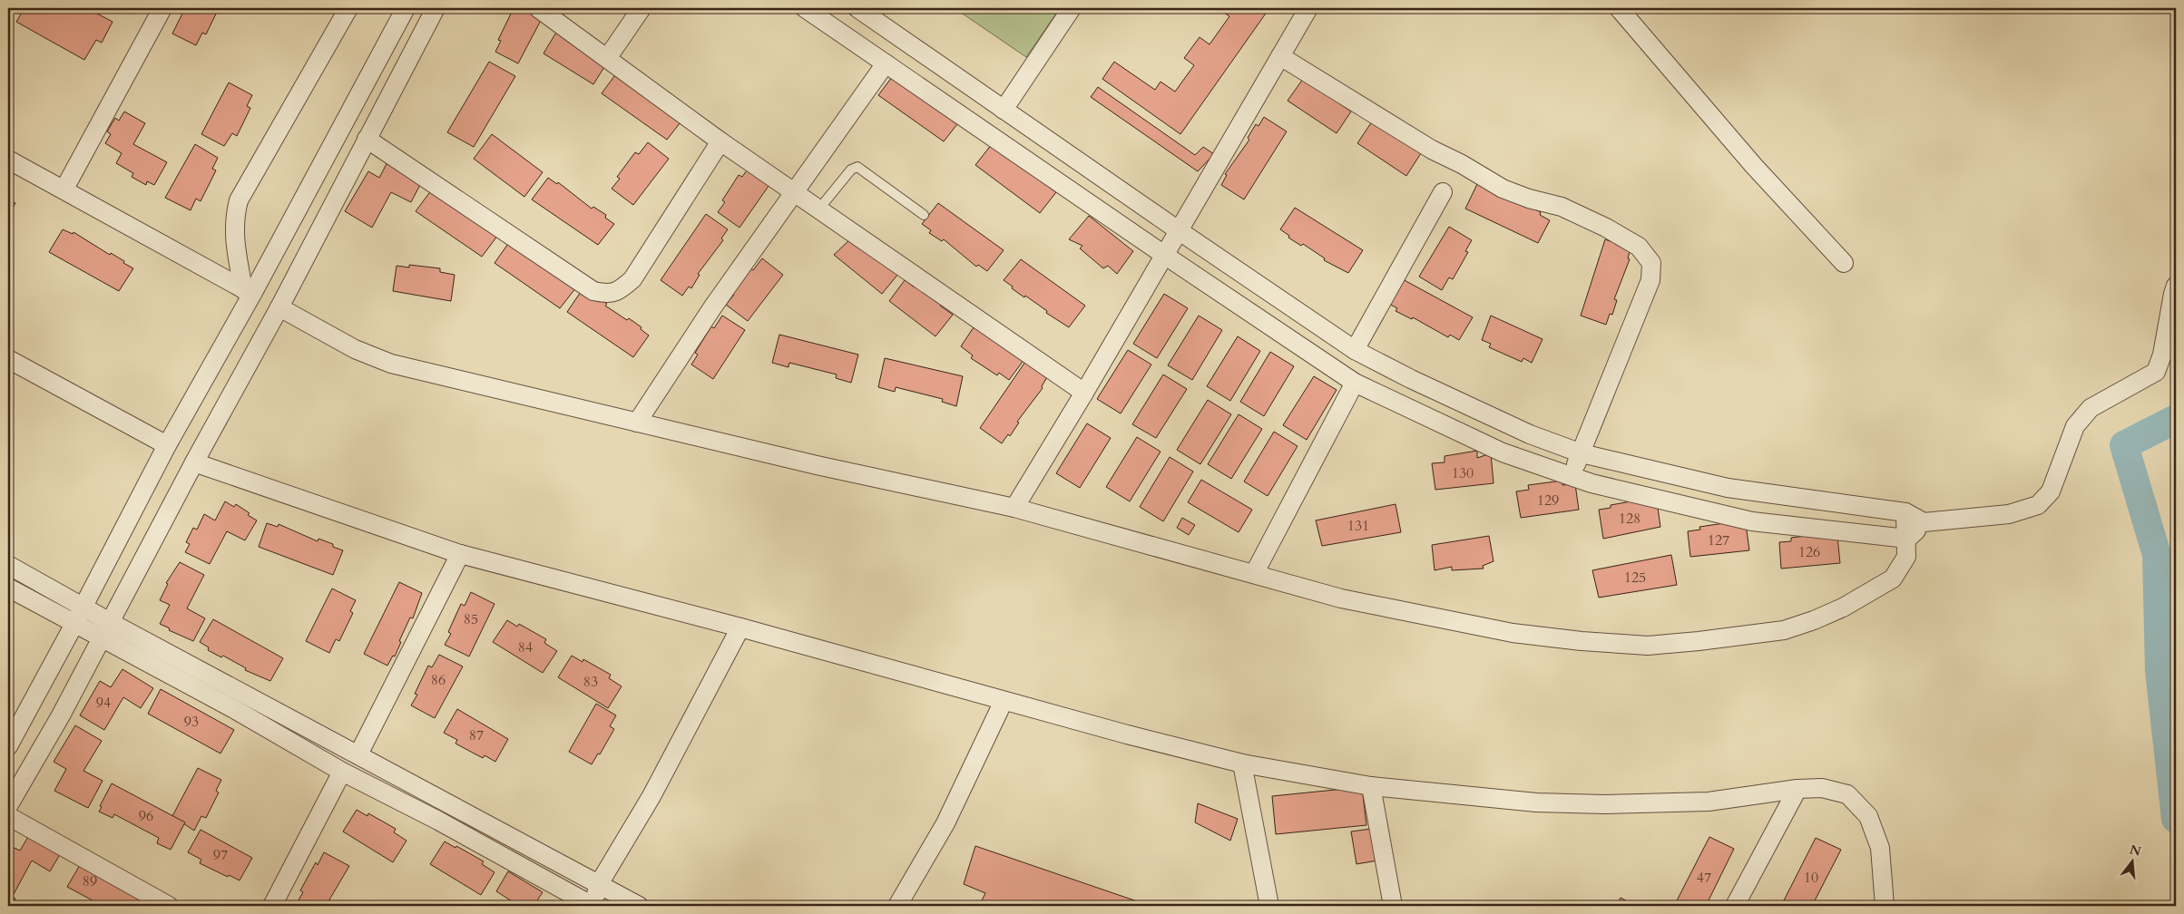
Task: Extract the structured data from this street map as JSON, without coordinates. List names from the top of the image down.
{
  "house_numbers": [
    "130",
    "129",
    "128",
    "131",
    "127",
    "126",
    "125",
    "85",
    "84",
    "86",
    "83",
    "94",
    "93",
    "87",
    "96",
    "97",
    "47",
    "10",
    "89"
  ],
  "north": "top"
}
